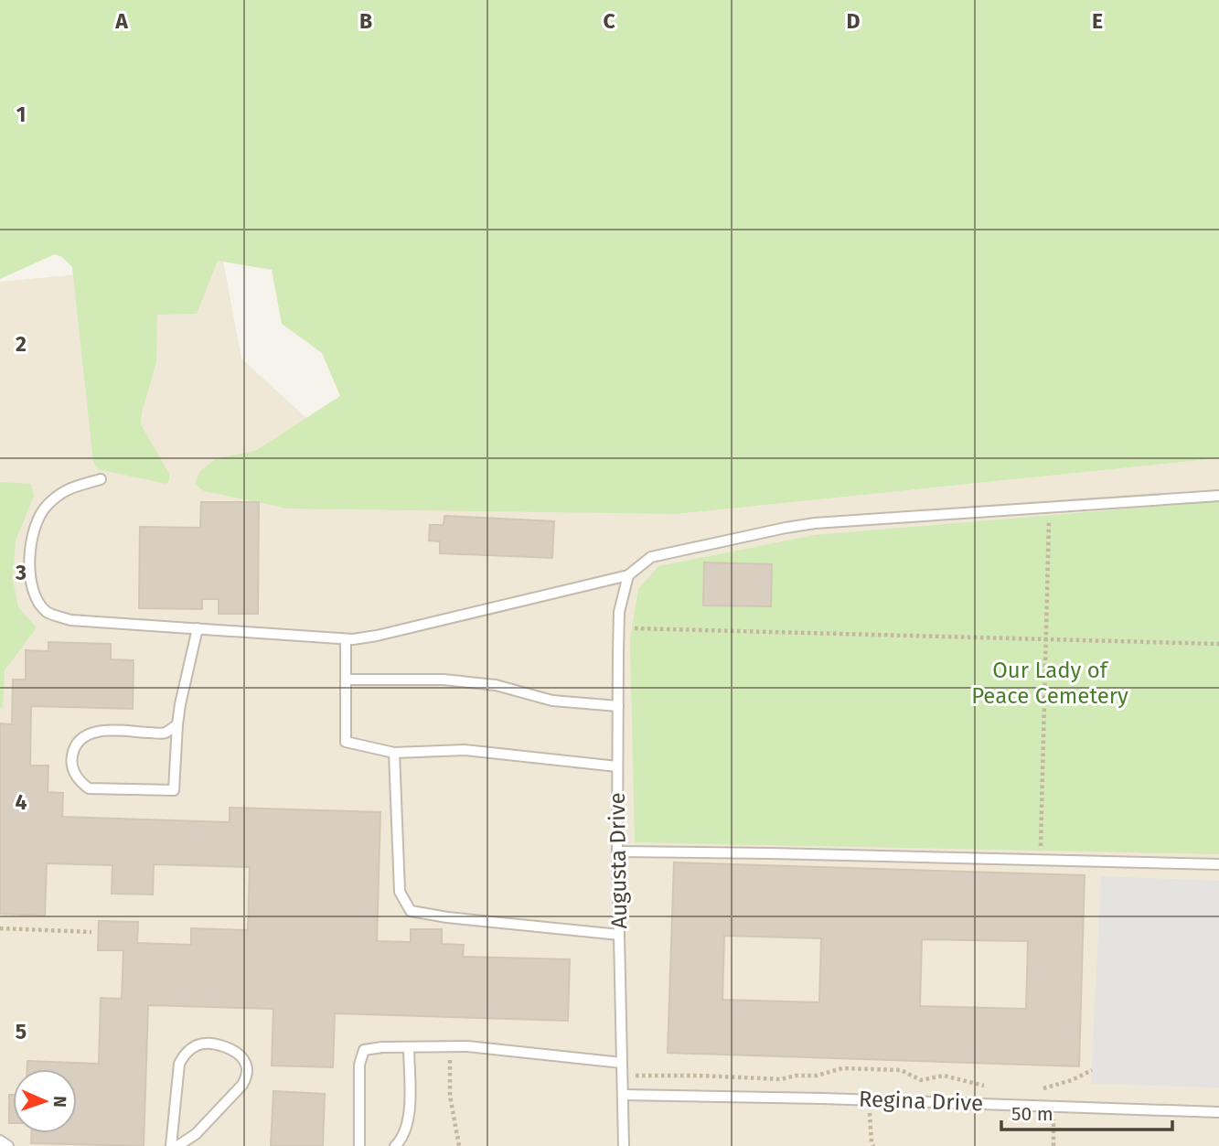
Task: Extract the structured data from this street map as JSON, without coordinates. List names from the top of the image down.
{
  "streets": {
    "lane": ["Augusta Drive", "Regina Drive"]
  },
  "crossings": [
    ["Augusta Drive", "Regina Drive"]
  ],
  "parks": ["Our Lady of Peace Cemetery"],
  "scale_bar": "50 m",
  "north": "right",
  "grid": {
    "columns": [
      "A",
      "B",
      "C",
      "D",
      "E"
    ],
    "rows": [
      "1",
      "2",
      "3",
      "4",
      "5"
    ]
  }
}
